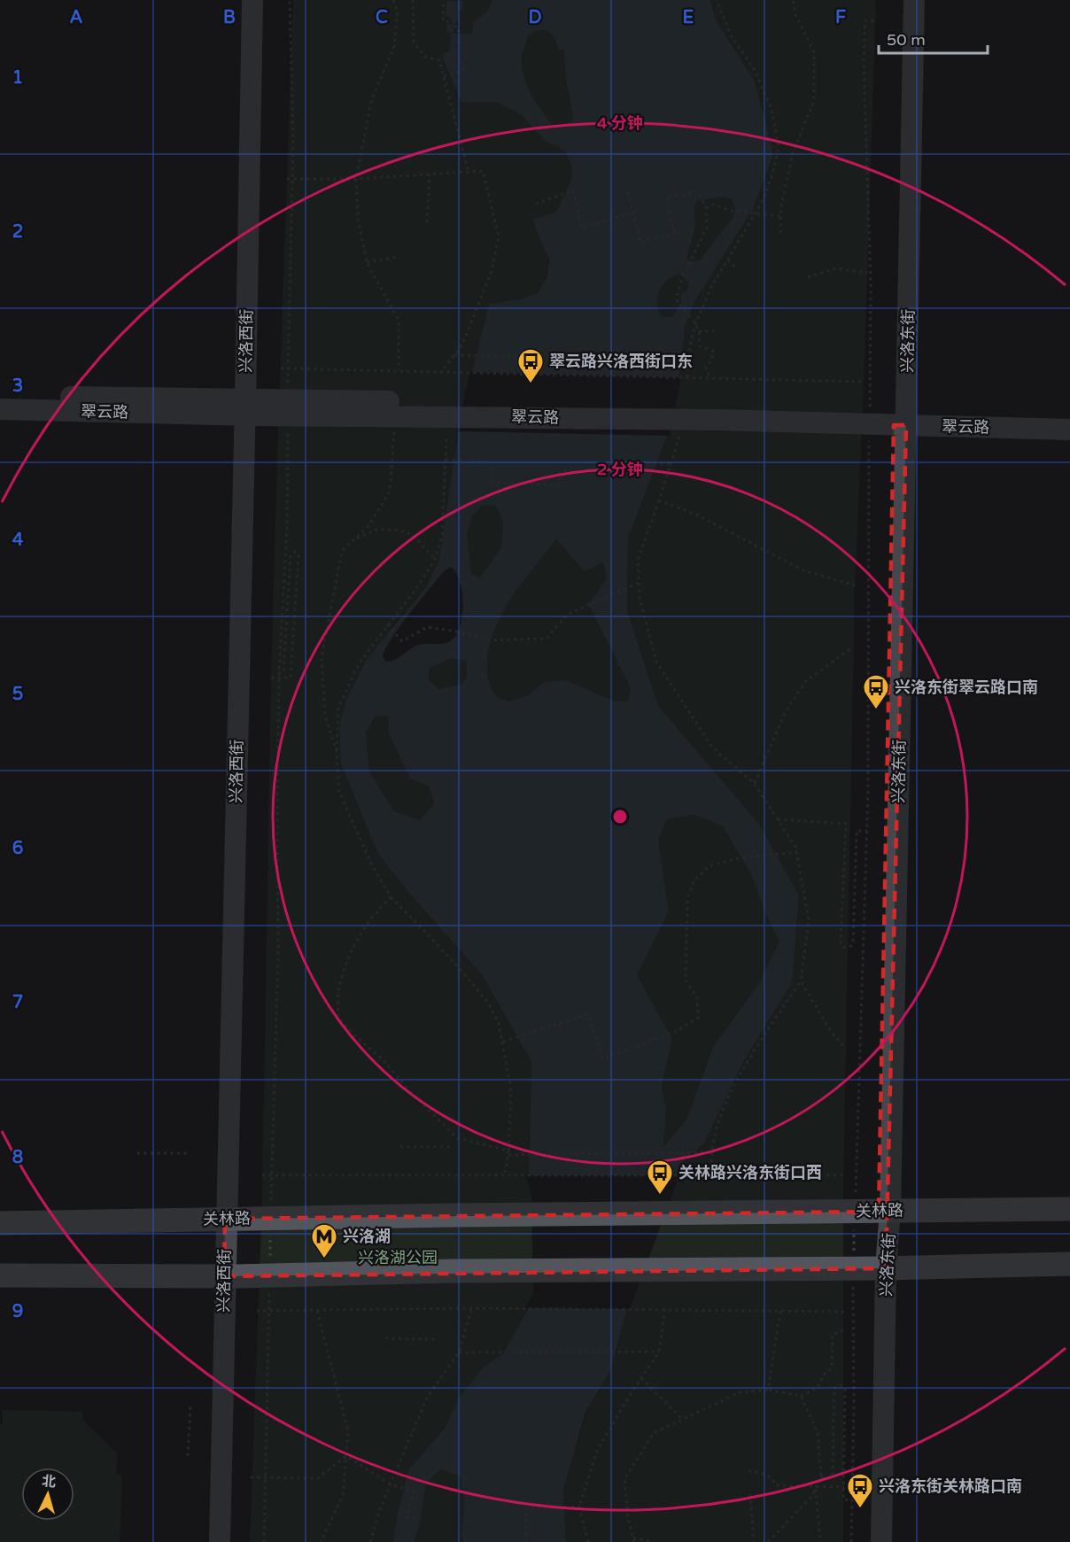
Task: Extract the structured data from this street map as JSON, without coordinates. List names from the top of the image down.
{
  "streets": {
    "main road": ["关林路"],
    "street": ["兴洛西街", "兴洛东街", "翠云路"]
  },
  "crossings": [
    ["兴洛西街", "翠云路"],
    ["兴洛西街", "关林路"],
    ["兴洛东街", "翠云路"],
    ["兴洛东街", "关林路"]
  ],
  "parks": ["兴洛湖公园"],
  "places": {
    "bus stop": [
      "翠云路兴洛西街口东",
      "兴洛东街翠云路口南",
      "关林路兴洛东街口西",
      "兴洛东街关林路口南"
    ],
    "metro station": ["兴洛湖"]
  },
  "scale_bar": "50 m",
  "north": "top",
  "grid": {
    "columns": [
      "A",
      "B",
      "C",
      "D",
      "E",
      "F"
    ],
    "rows": [
      "1",
      "2",
      "3",
      "4",
      "5",
      "6",
      "7",
      "8",
      "9"
    ]
  },
  "rings": ["4 分钟", "2 分钟"]
}
